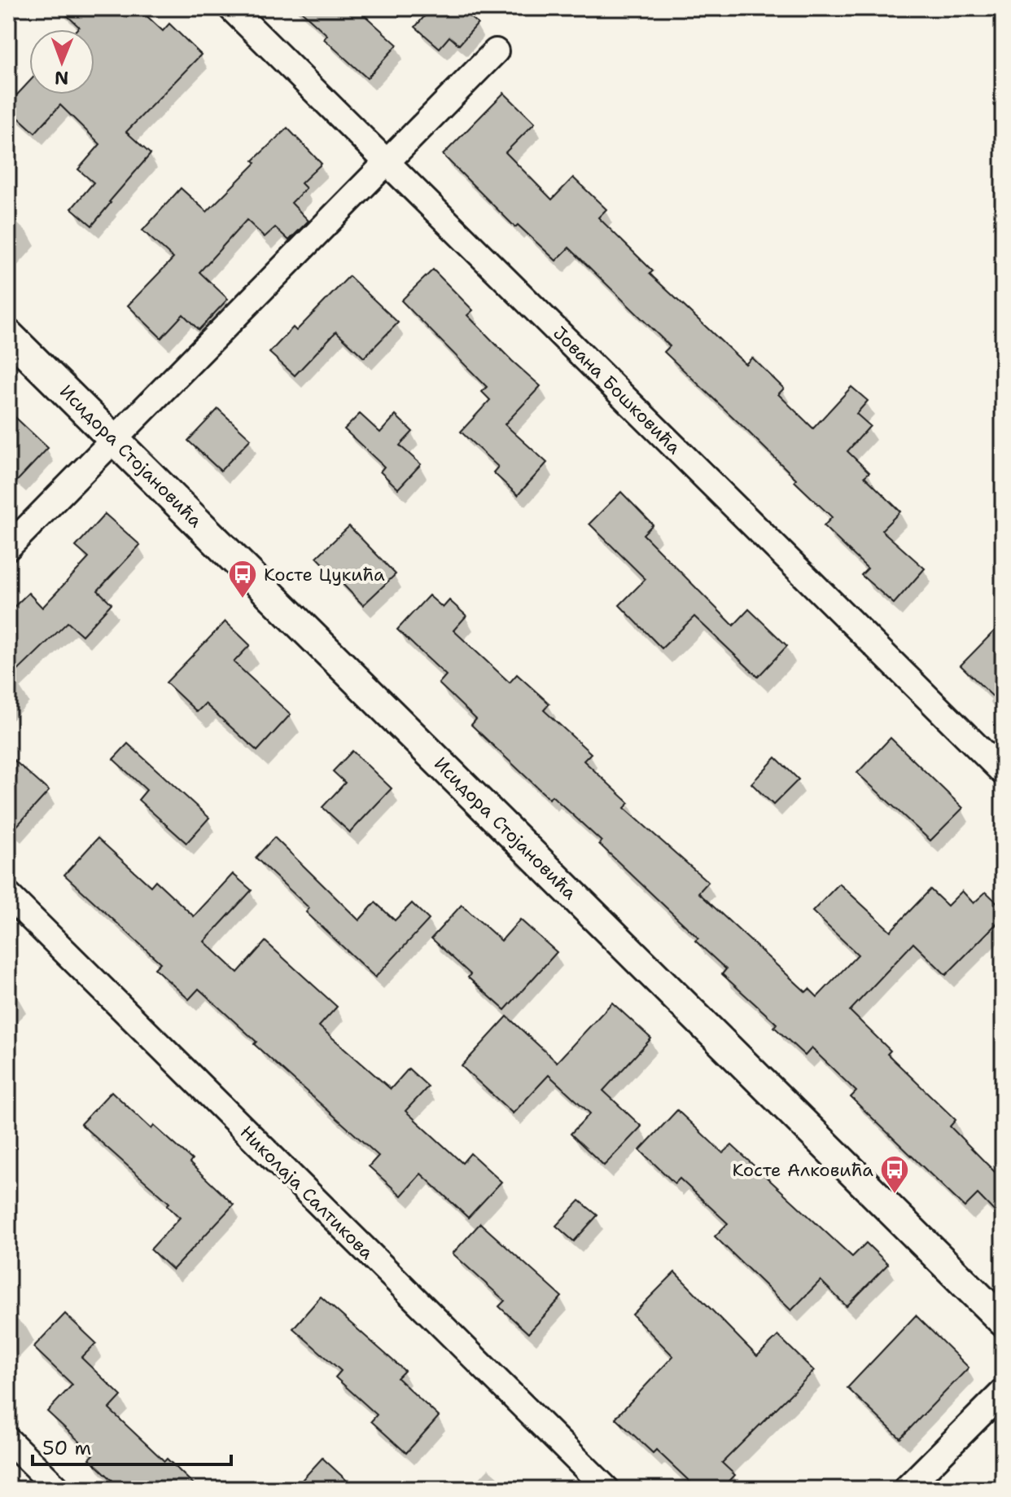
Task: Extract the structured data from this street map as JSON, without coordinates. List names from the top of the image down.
{
  "streets": {
    "street": ["Јована Бошковића", "Исидора Стојановића", "Николаја Салтикова"]
  },
  "places": {
    "bus stop": ["Косте Цукића", "Косте Алковића"]
  },
  "scale_bar": "50 m",
  "north": "bottom"
}
